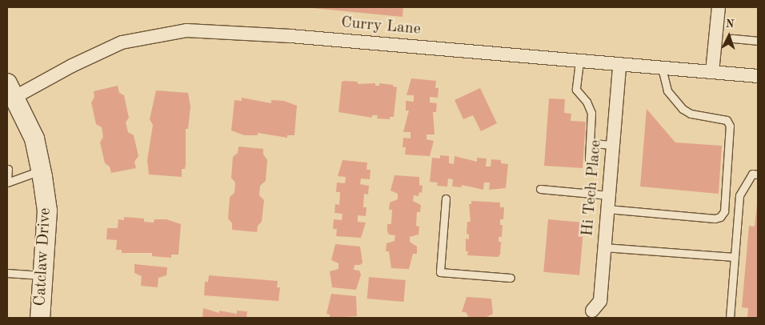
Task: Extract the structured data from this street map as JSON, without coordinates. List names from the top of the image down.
{
  "streets": {
    "street": ["Curry Lane", "Hi Tech Place", "Catclaw Drive"]
  },
  "crossings": [
    ["Curry Lane", "Hi Tech Place"],
    ["Curry Lane", "Catclaw Drive"]
  ],
  "north": "top"
}
